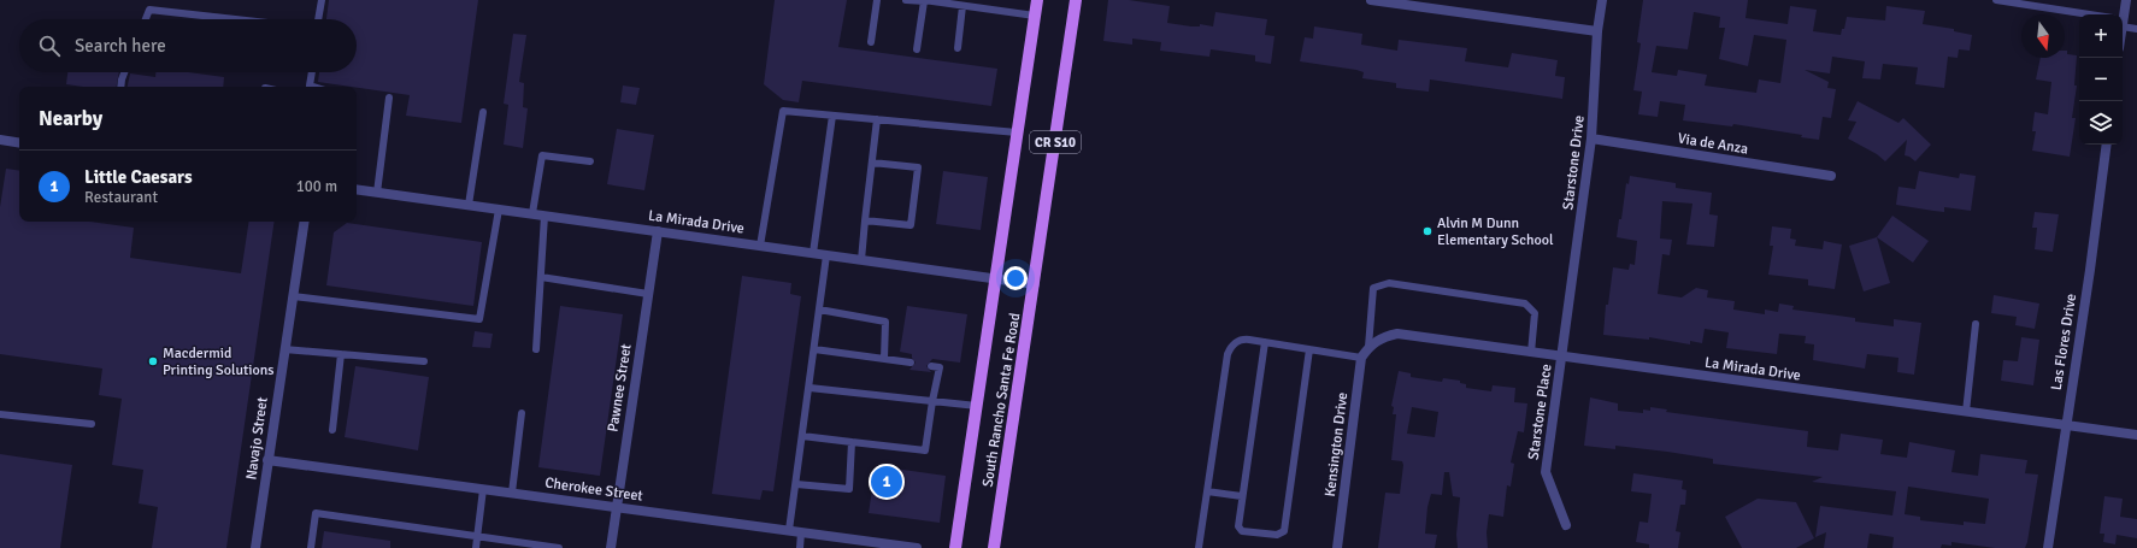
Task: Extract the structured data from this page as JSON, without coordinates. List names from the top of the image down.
{
  "streets": {
    "main road": ["CR S10", "South Rancho Santa Fe Road"],
    "street": [
      "Via de Anza",
      "Starstone Drive",
      "La Mirada Drive",
      "Las Flores Drive",
      "Pawnee Street",
      "Starstone Place",
      "Navajo Street",
      "Kensington Drive",
      "Cherokee Street"
    ]
  },
  "crossings": [
    ["Via de Anza", "Starstone Drive"],
    ["Starstone Drive", "La Mirada Drive"],
    ["Starstone Drive", "Starstone Place"],
    ["La Mirada Drive", "Las Flores Drive"],
    ["La Mirada Drive", "Pawnee Street"],
    ["La Mirada Drive", "South Rancho Santa Fe Road"],
    ["La Mirada Drive", "Starstone Place"],
    ["La Mirada Drive", "Kensington Drive"],
    ["Pawnee Street", "Cherokee Street"],
    ["Navajo Street", "Cherokee Street"]
  ],
  "places": ["Alvin M Dunn Elementary School", "Macdermid Printing Solutions"],
  "north": "bottom",
  "page": {
    "map_buttons": ["+", "−"],
    "search": "Search here",
    "heading": "Nearby",
    "list": [
      {
        "mark": "1",
        "name": "Little Caesars",
        "note": "Restaurant",
        "value": "100 m"
      }
    ],
    "pins": "1"
  }
}
